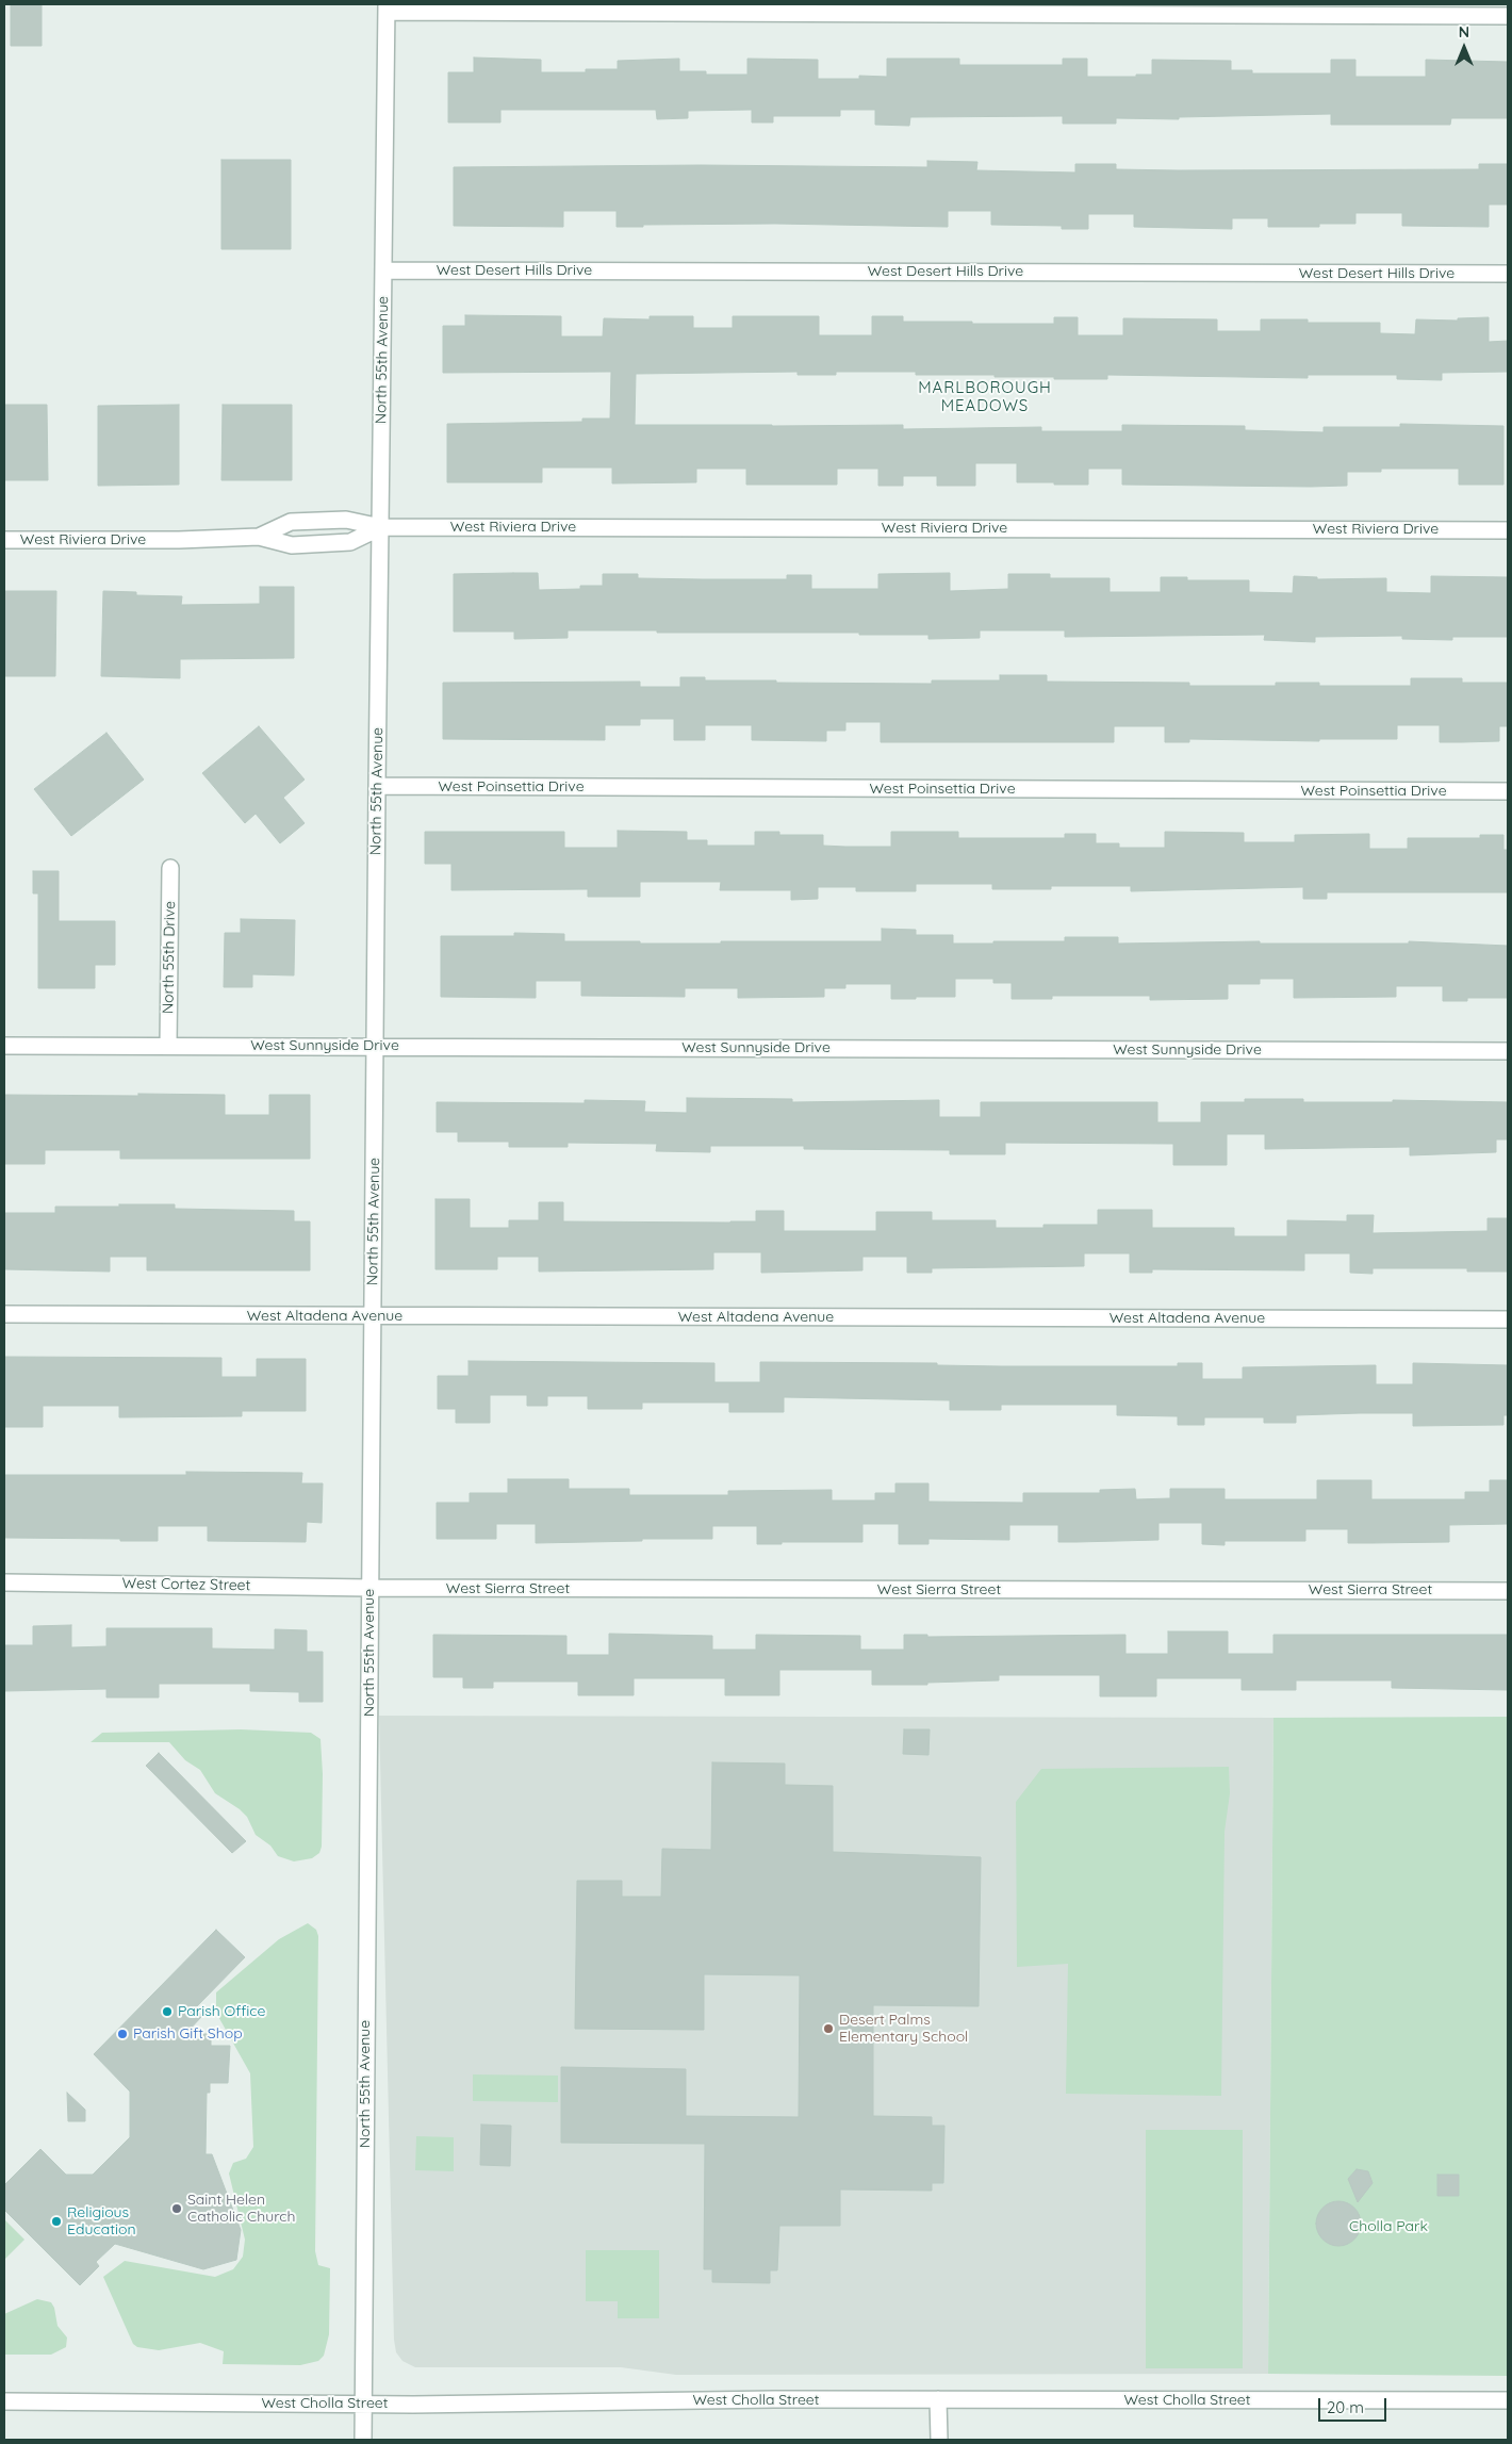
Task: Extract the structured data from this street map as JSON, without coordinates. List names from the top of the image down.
{
  "streets": {
    "street": [
      "West Desert Hills Drive",
      "North 55th Avenue",
      "West Riviera Drive",
      "West Poinsettia Drive",
      "North 55th Drive",
      "West Sunnyside Drive",
      "West Altadena Avenue",
      "West Cortez Street",
      "West Sierra Street",
      "West Cholla Street"
    ]
  },
  "crossings": [
    ["West Desert Hills Drive", "North 55th Avenue"],
    ["North 55th Avenue", "West Riviera Drive"],
    ["North 55th Avenue", "West Poinsettia Drive"],
    ["North 55th Avenue", "West Sunnyside Drive"],
    ["North 55th Avenue", "West Altadena Avenue"],
    ["North 55th Avenue", "West Cortez Street"],
    ["North 55th Avenue", "West Sierra Street"],
    ["North 55th Avenue", "West Cholla Street"],
    ["North 55th Drive", "West Sunnyside Drive"],
    ["West Cortez Street", "West Sierra Street"]
  ],
  "districts": ["MARLBOROUGH MEADOWS"],
  "parks": ["Cholla Park"],
  "places": [
    "Parish Office",
    "Desert Palms Elementary School",
    "Parish Gift Shop",
    "Saint Helen Catholic Church",
    "Religious Education"
  ],
  "scale_bar": "20 m",
  "north": "top"
}
